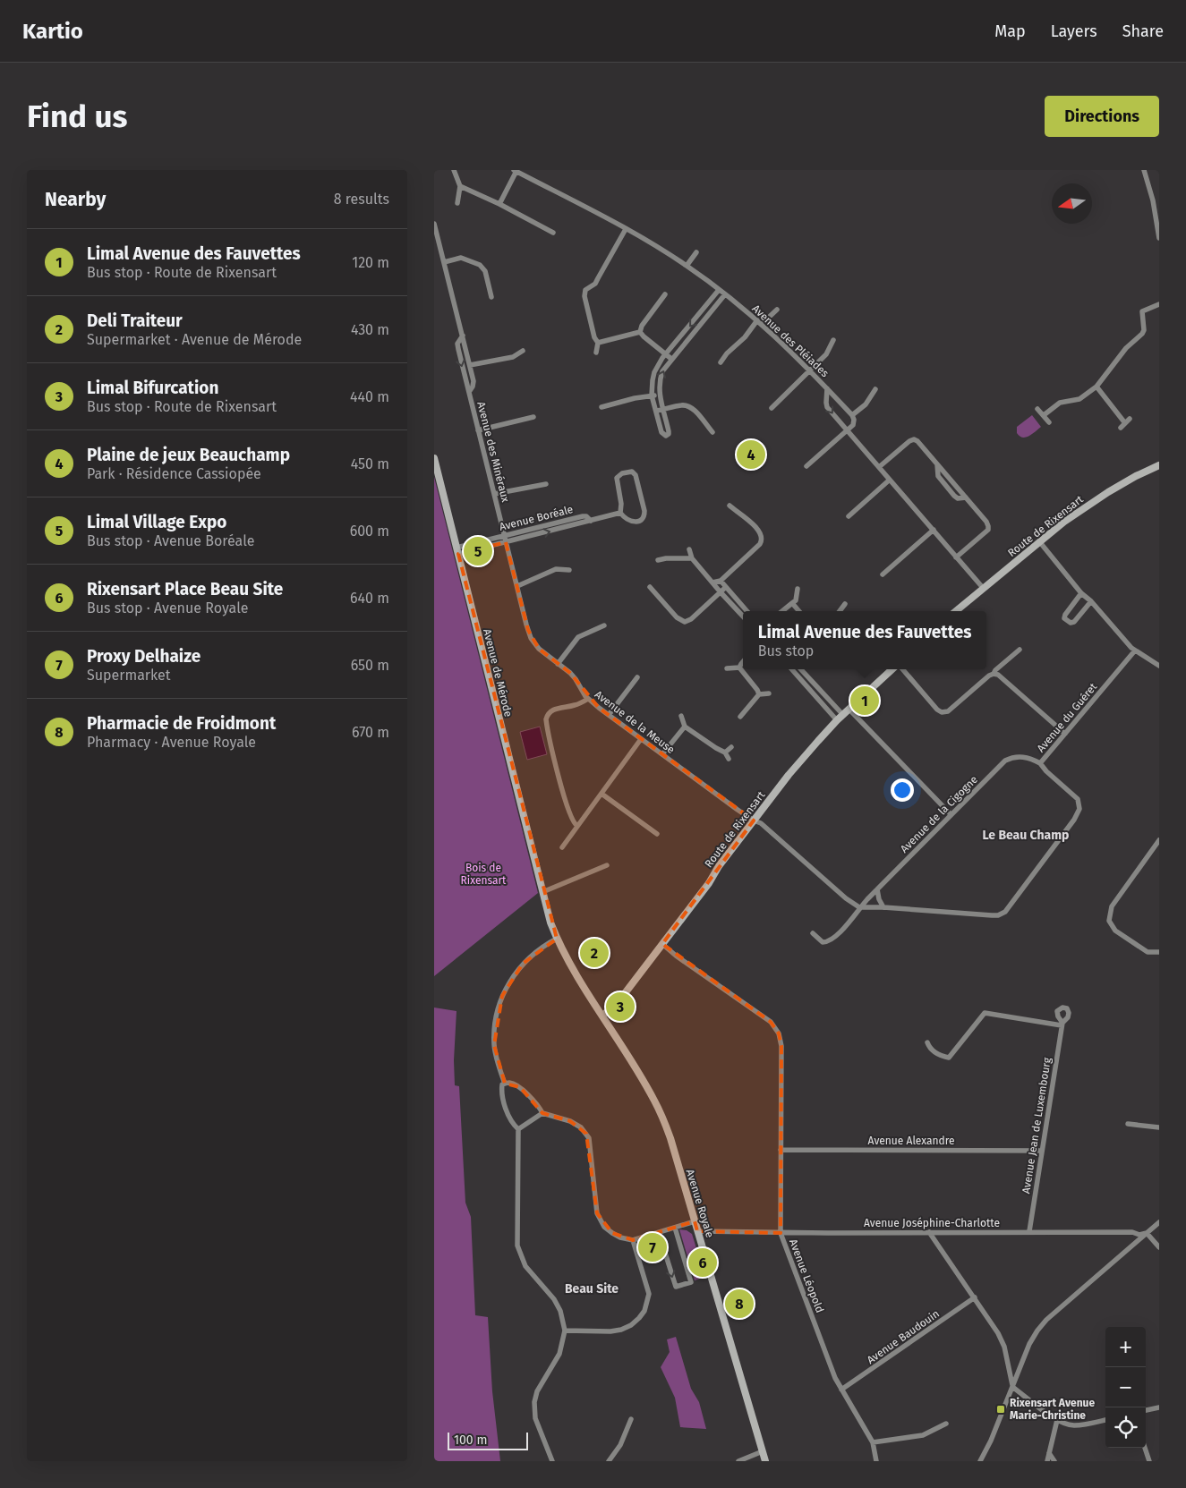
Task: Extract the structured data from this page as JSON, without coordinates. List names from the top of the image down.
{
  "streets": {
    "street": [
      "Avenue des Pléiades",
      "Avenue des Minéraux",
      "Avenue Boréale",
      "Route de Rixensart",
      "Avenue de Mérode",
      "Avenue du Guéret",
      "Avenue de la Meuse",
      "Avenue de la Cigogne",
      "Avenue Jean de Luxembourg",
      "Avenue Alexandre",
      "Avenue Royale",
      "Avenue Joséphine-Charlotte",
      "Avenue Léopold",
      "Avenue Baudouin"
    ]
  },
  "crossings": [
    ["Avenue des Minéraux", "Avenue Boréale"],
    ["Avenue des Minéraux", "Avenue de la Meuse"],
    ["Avenue Boréale", "Avenue de Mérode"],
    ["Avenue Boréale", "Avenue de la Meuse"],
    ["Route de Rixensart", "Avenue de Mérode"],
    ["Route de Rixensart", "Avenue de la Meuse"],
    ["Route de Rixensart", "Avenue Royale"],
    ["Route de Rixensart", "Avenue Léopold"],
    ["Avenue de Mérode", "Avenue Royale"],
    ["Avenue du Guéret", "Avenue de la Cigogne"],
    ["Avenue Jean de Luxembourg", "Avenue Alexandre"],
    ["Avenue Jean de Luxembourg", "Avenue Joséphine-Charlotte"],
    ["Avenue Alexandre", "Avenue Léopold"],
    ["Avenue Royale", "Avenue Joséphine-Charlotte"],
    ["Avenue Joséphine-Charlotte", "Avenue Léopold"],
    ["Avenue Léopold", "Avenue Baudouin"]
  ],
  "districts": ["Le Beau Champ", "Beau Site"],
  "parks": ["Bois de Rixensart"],
  "places": {
    "transit": ["Rixensart Avenue Marie-Christine"]
  },
  "scale_bar": "100 m",
  "north": "left",
  "page": {
    "header": "Kartio",
    "nav": ["Map", "Layers", "Share"],
    "buttons": "Directions",
    "title": "Find us",
    "heading": ["Nearby", "8 results"],
    "list": [
      {
        "mark": "1",
        "name": "Limal Avenue des Fauvettes",
        "note": "Bus stop · Route de Rixensart",
        "value": "120 m"
      },
      {
        "mark": "2",
        "name": "Deli Traiteur",
        "note": "Supermarket · Avenue de Mérode",
        "value": "430 m"
      },
      {
        "mark": "3",
        "name": "Limal Bifurcation",
        "note": "Bus stop · Route de Rixensart",
        "value": "440 m"
      },
      {
        "mark": "4",
        "name": "Plaine de jeux Beauchamp",
        "note": "Park · Résidence Cassiopée",
        "value": "450 m"
      },
      {
        "mark": "5",
        "name": "Limal Village Expo",
        "note": "Bus stop · Avenue Boréale",
        "value": "600 m"
      },
      {
        "mark": "6",
        "name": "Rixensart Place Beau Site",
        "note": "Bus stop · Avenue Royale",
        "value": "640 m"
      },
      {
        "mark": "7",
        "name": "Proxy Delhaize",
        "note": "Supermarket",
        "value": "650 m"
      },
      {
        "mark": "8",
        "name": "Pharmacie de Froidmont",
        "note": "Pharmacy · Avenue Royale",
        "value": "670 m"
      }
    ],
    "pins": [
      "4",
      "5",
      "1",
      "2",
      "3",
      "7",
      "6",
      "8"
    ],
    "popup": ["Limal Avenue des Fauvettes", "Bus stop"],
    "map_buttons": ["+", "−"],
    "scale": "100 m"
  }
}
